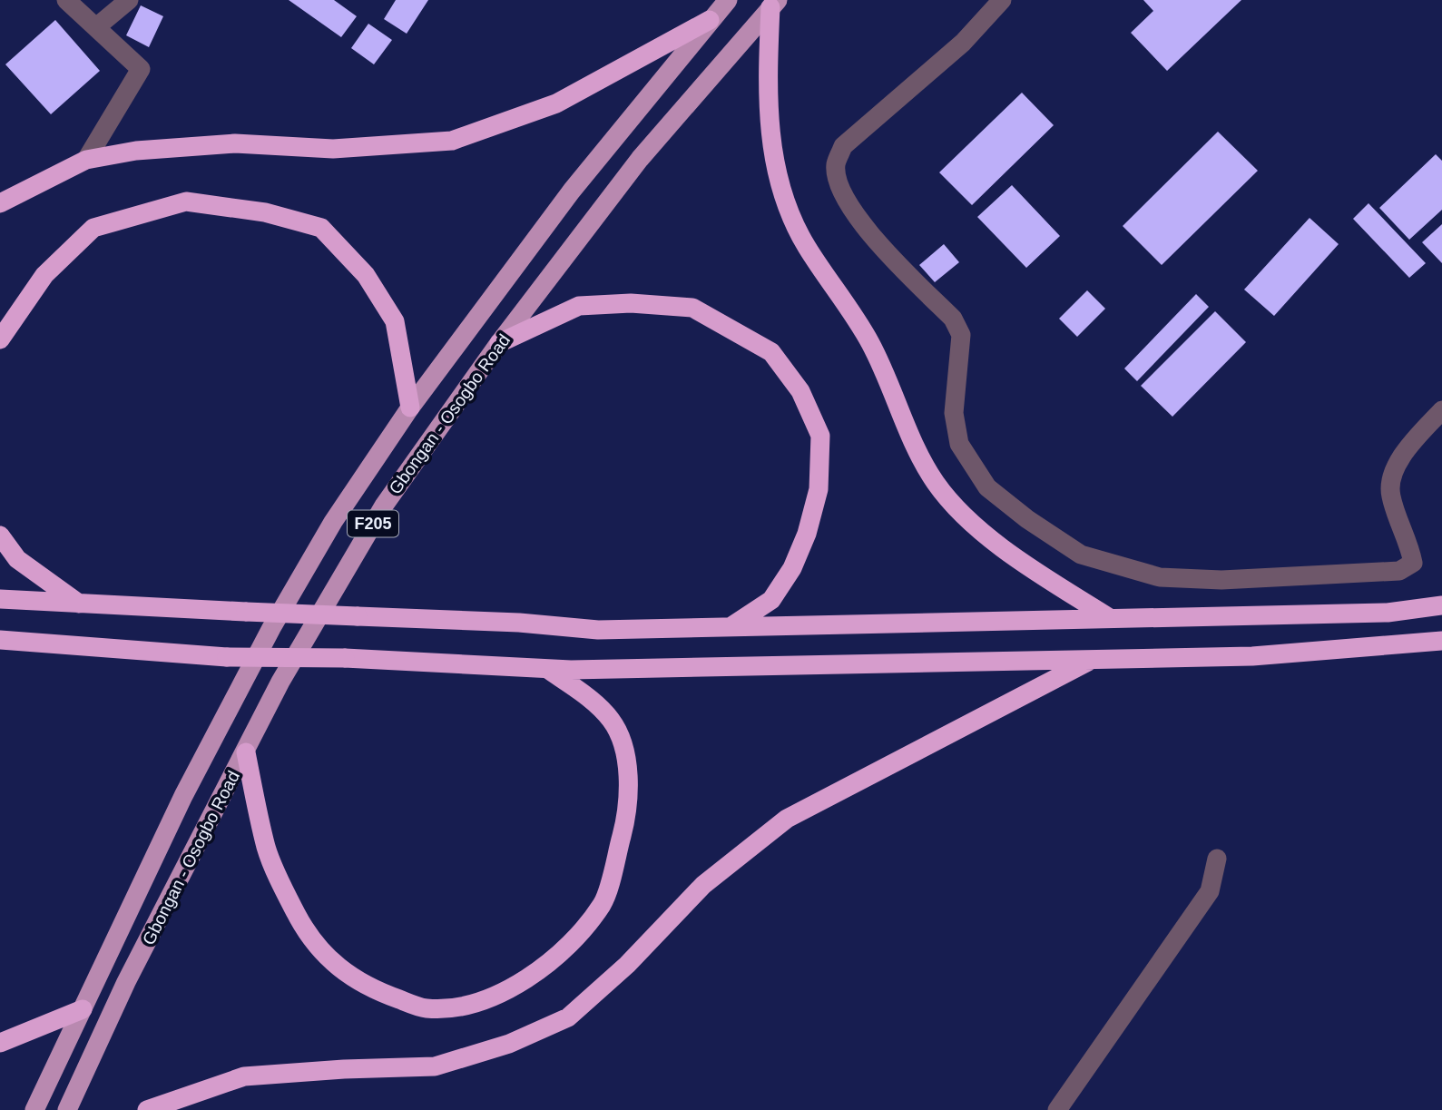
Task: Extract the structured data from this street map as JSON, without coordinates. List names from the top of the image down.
{
  "streets": {
    "main road": ["Gbongan - Osogbo Road", "F205"]
  }
}
